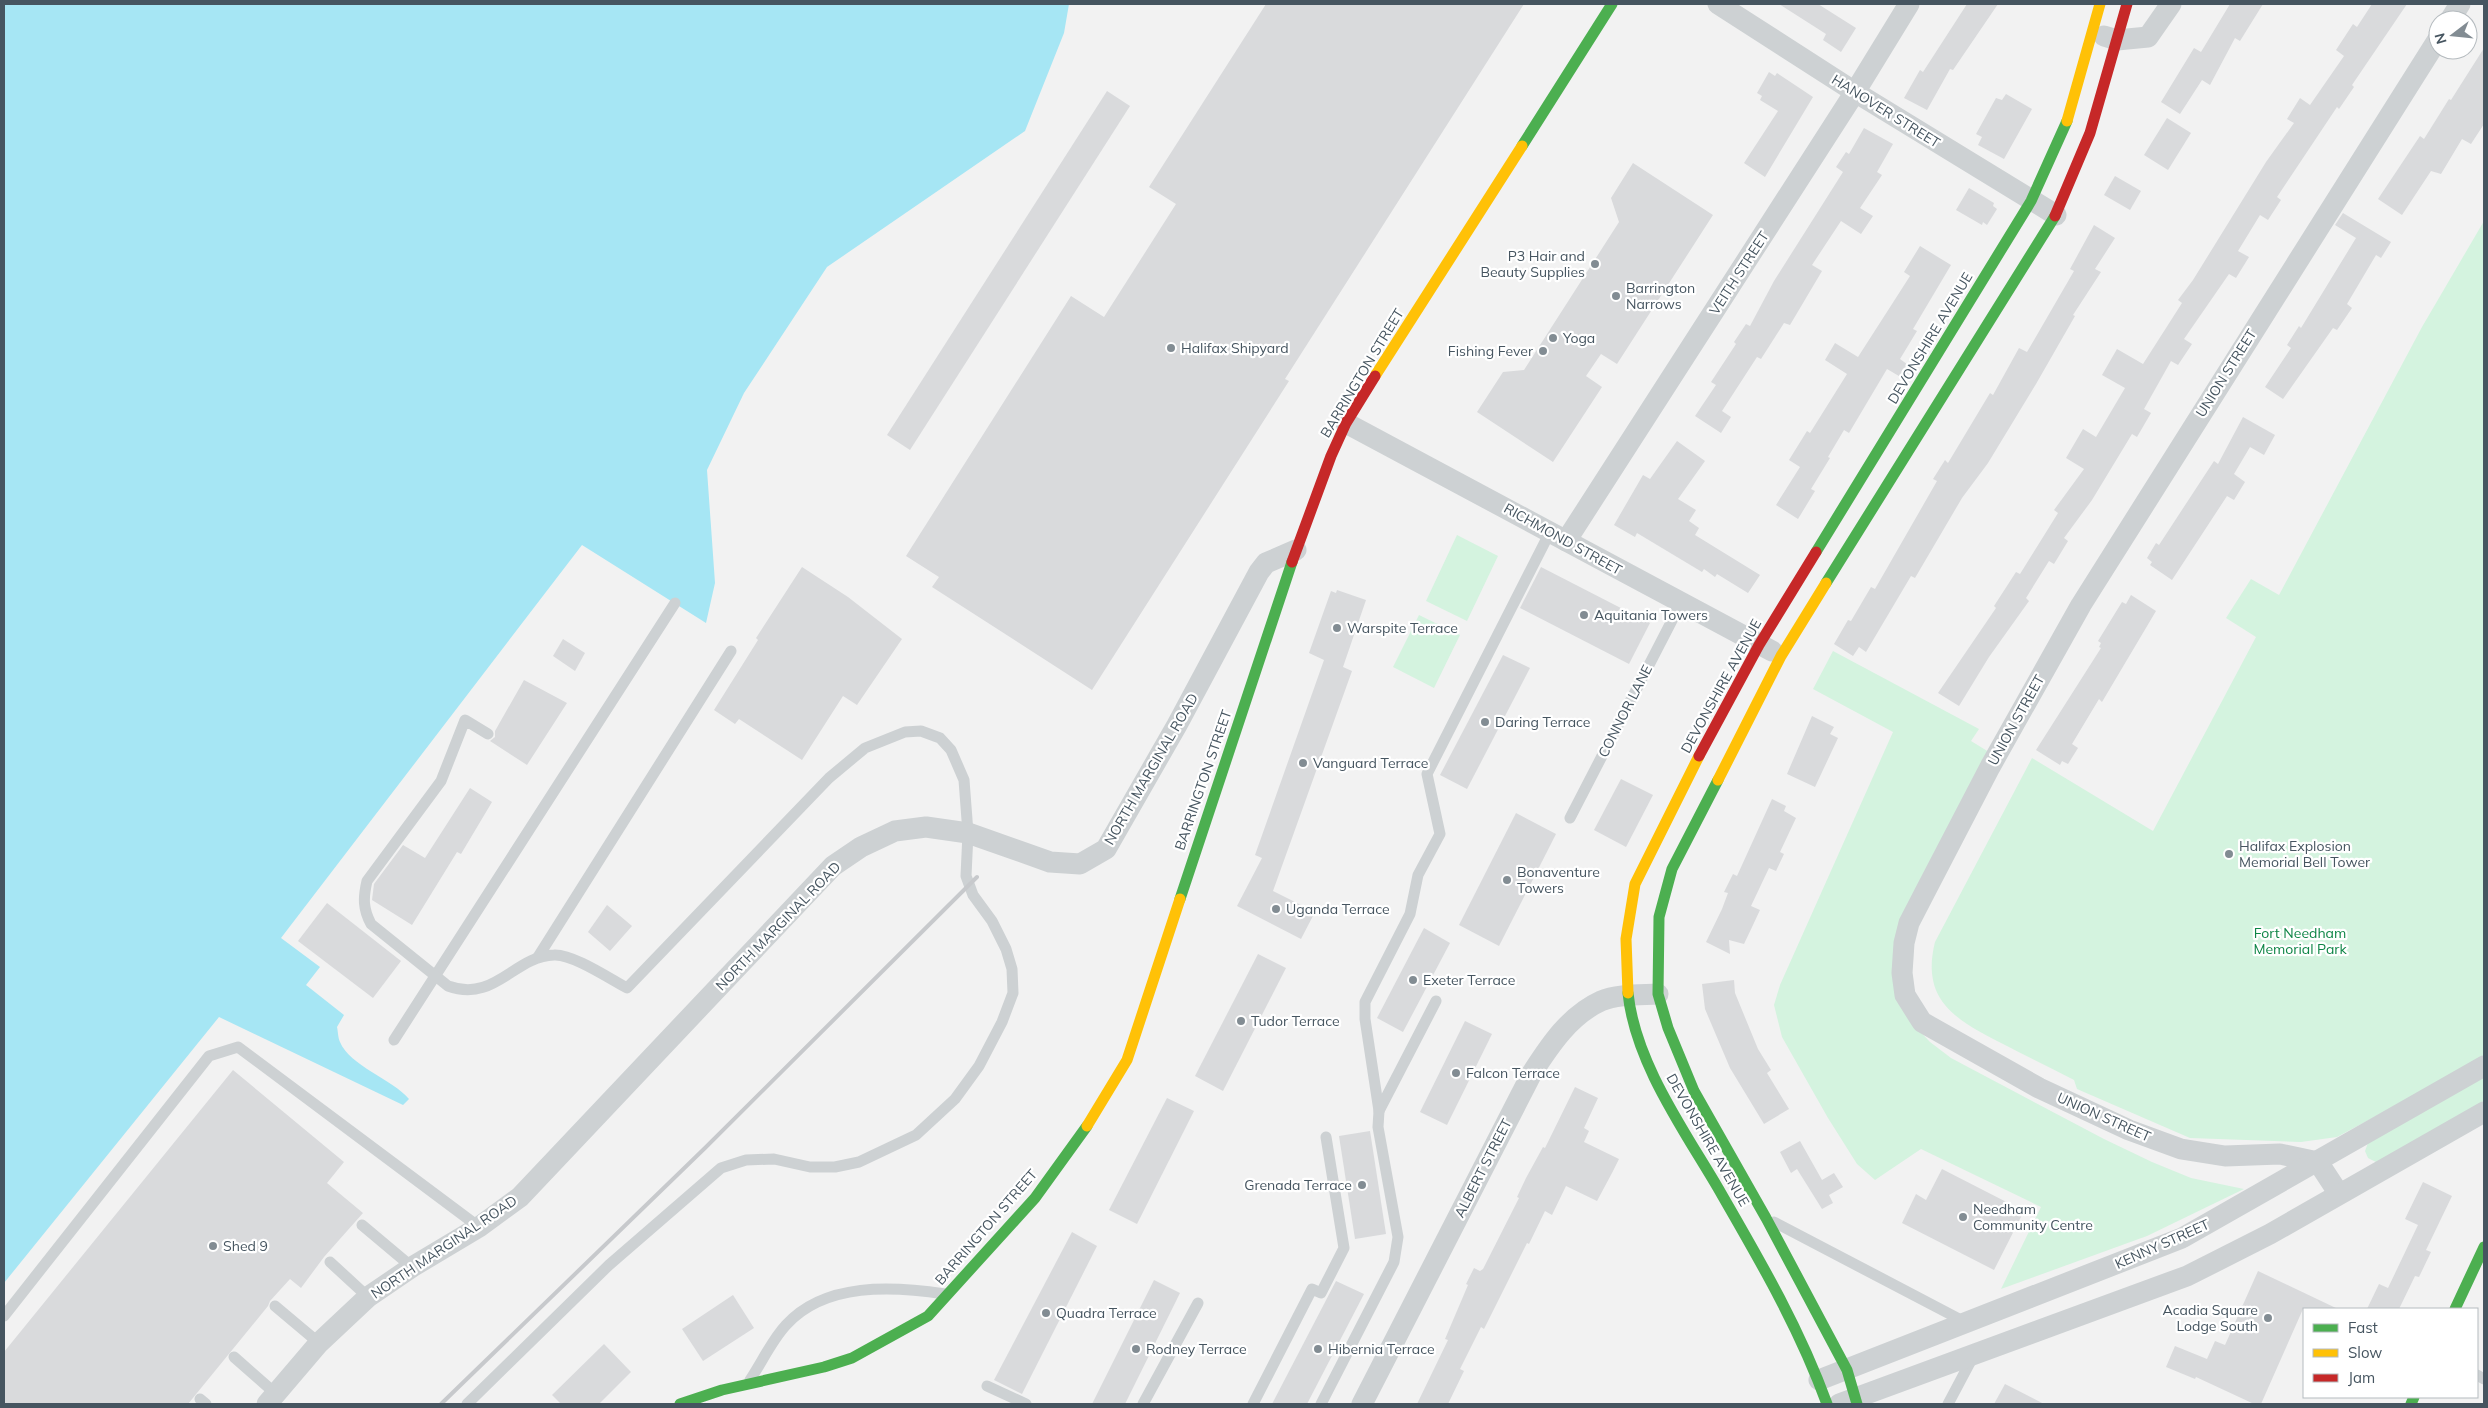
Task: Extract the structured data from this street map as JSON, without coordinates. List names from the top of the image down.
{
  "streets": {
    "street": [
      "HANOVER STREET",
      "VEITH STREET",
      "DEVONSHIRE AVENUE",
      "BARRINGTON STREET",
      "UNION STREET",
      "RICHMOND STREET",
      "NORTH MARGINAL ROAD",
      "ALBERT STREET",
      "KENNY STREET"
    ],
    "lane": ["CONNOR LANE"]
  },
  "crossings": [
    ["HANOVER STREET", "VEITH STREET"],
    ["HANOVER STREET", "DEVONSHIRE AVENUE"],
    ["VEITH STREET", "RICHMOND STREET"],
    ["DEVONSHIRE AVENUE", "RICHMOND STREET"],
    ["DEVONSHIRE AVENUE", "ALBERT STREET"],
    ["DEVONSHIRE AVENUE", "KENNY STREET"],
    ["BARRINGTON STREET", "RICHMOND STREET"],
    ["BARRINGTON STREET", "NORTH MARGINAL ROAD"],
    ["UNION STREET", "KENNY STREET"],
    ["RICHMOND STREET", "CONNOR LANE"]
  ],
  "parks": ["Fort Needham Memorial Park"],
  "places": [
    "P3 Hair and Beauty Supplies",
    "Barrington Narrows",
    "Yoga",
    "Halifax Shipyard",
    "Fishing Fever",
    "Aquitania Towers",
    "Warspite Terrace",
    "Daring Terrace",
    "Vanguard Terrace",
    "Halifax Explosion Memorial Bell Tower",
    "Bonaventure Towers",
    "Uganda Terrace",
    "Exeter Terrace",
    "Tudor Terrace",
    "Falcon Terrace",
    "Grenada Terrace",
    "Needham Community Centre",
    "Shed 9",
    "Quadra Terrace",
    "Acadia Square Lodge South",
    "Rodney Terrace",
    "Hibernia Terrace"
  ],
  "legend": ["Fast", "Slow", "Jam"],
  "north": "left"
}
